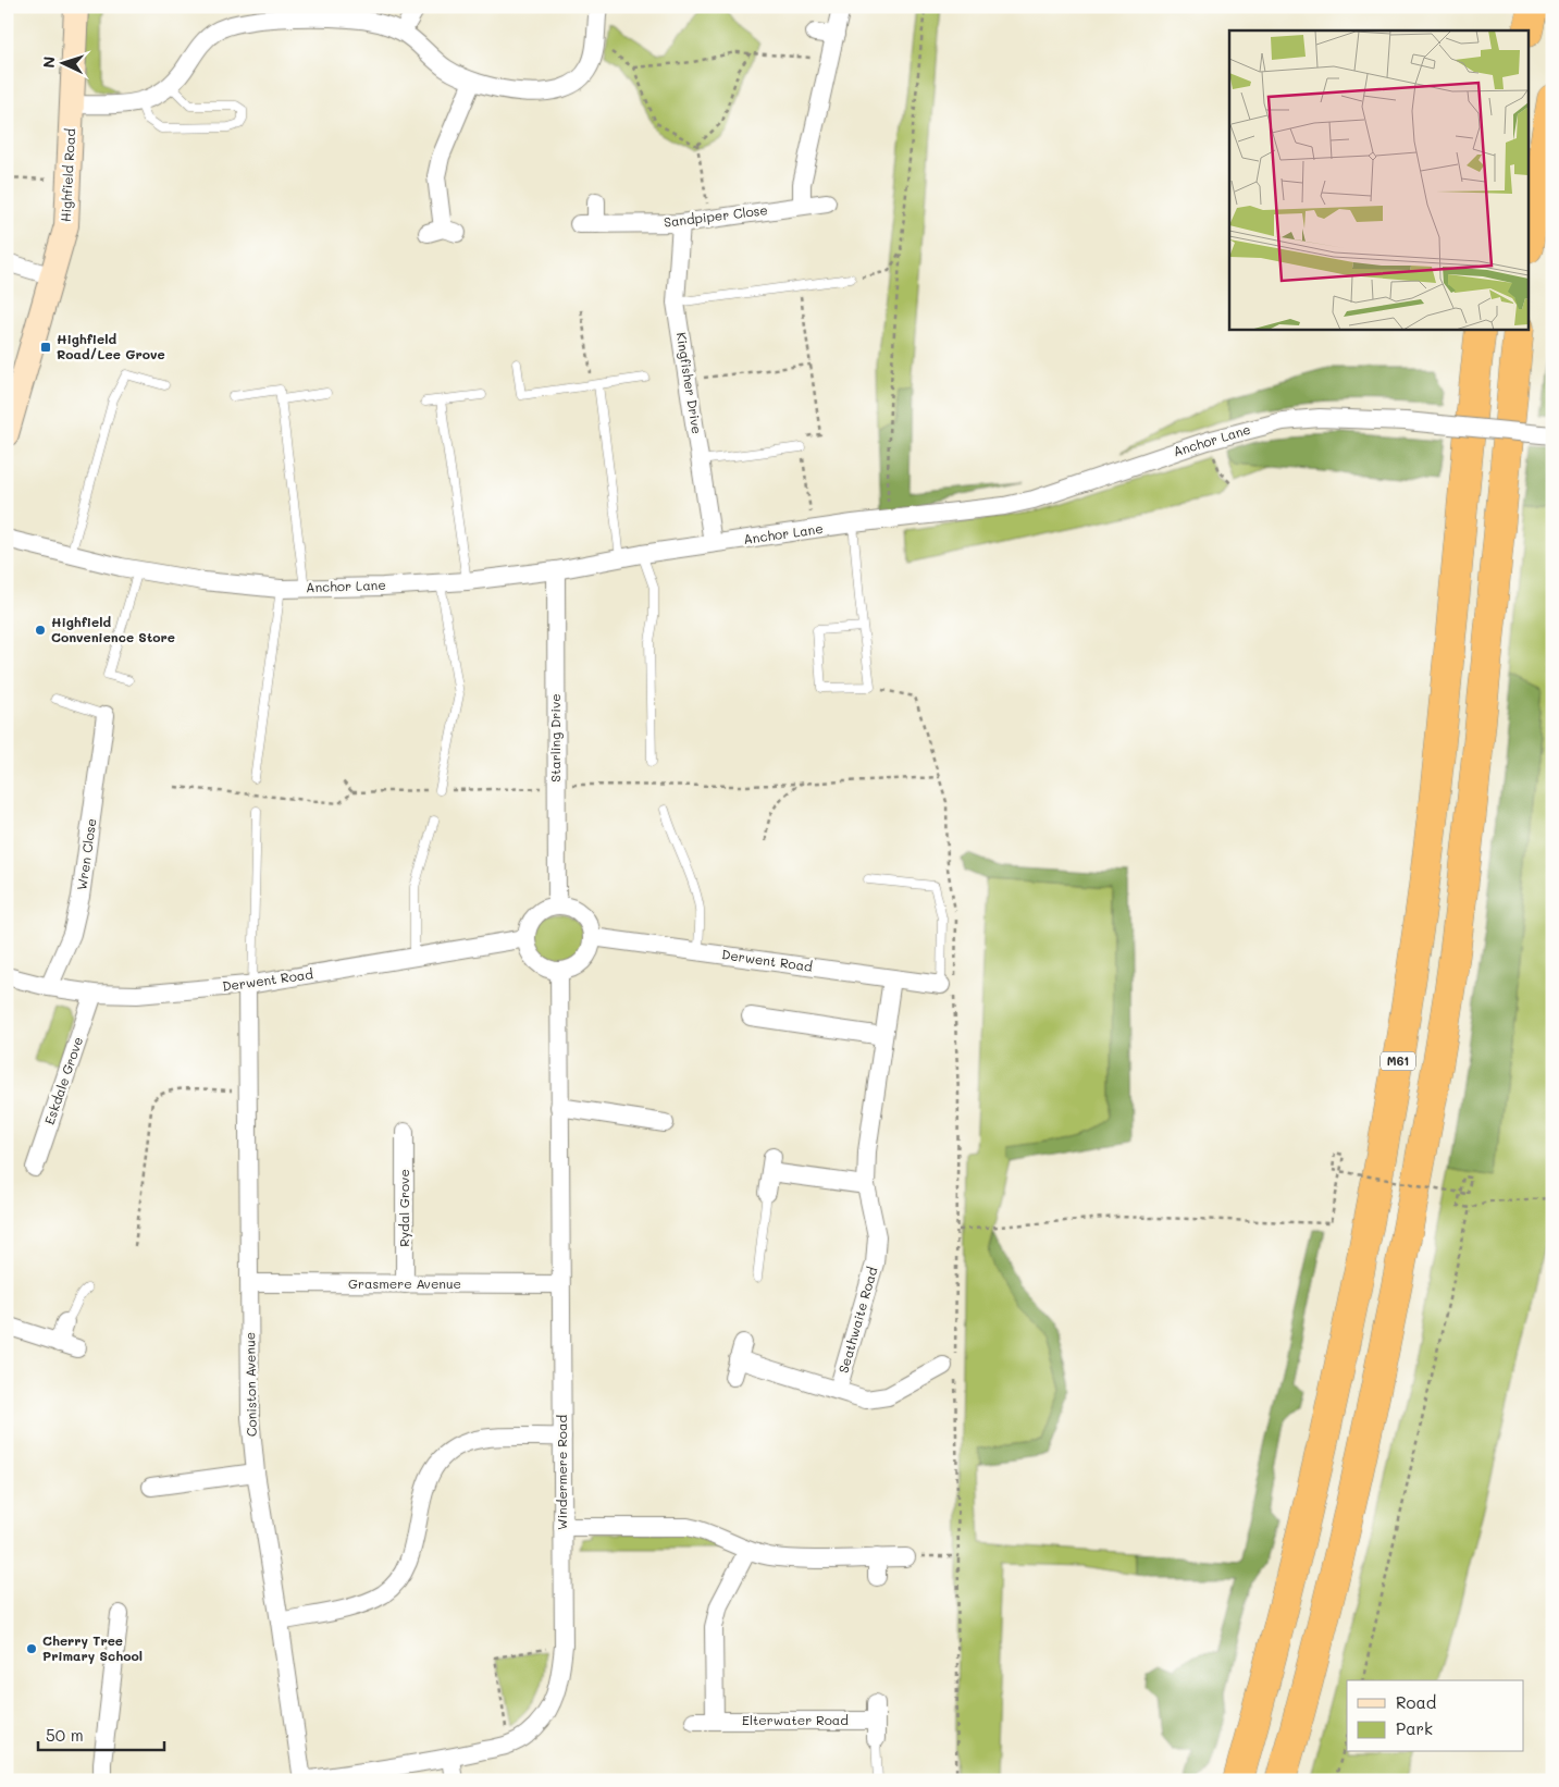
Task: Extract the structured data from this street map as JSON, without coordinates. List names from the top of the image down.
{
  "streets": {
    "highway": ["M61"],
    "street": [
      "Highfield Road",
      "Sandpiper Close",
      "Kingfisher Drive",
      "Anchor Lane",
      "Starling Drive",
      "Wren Close",
      "Derwent Road",
      "Eskdale Grove",
      "Rydal Grove",
      "Grasmere Avenue",
      "Seathwaite Road",
      "Coniston Avenue",
      "Windermere Road",
      "Elterwater Road"
    ]
  },
  "crossings": [
    ["Sandpiper Close", "Kingfisher Drive"],
    ["Kingfisher Drive", "Anchor Lane"],
    ["Anchor Lane", "Starling Drive"],
    ["Starling Drive", "Derwent Road"],
    ["Starling Drive", "Windermere Road"],
    ["Wren Close", "Derwent Road"],
    ["Derwent Road", "Eskdale Grove"],
    ["Derwent Road", "Seathwaite Road"],
    ["Derwent Road", "Coniston Avenue"],
    ["Derwent Road", "Windermere Road"],
    ["Rydal Grove", "Grasmere Avenue"],
    ["Grasmere Avenue", "Coniston Avenue"],
    ["Grasmere Avenue", "Windermere Road"],
    ["Coniston Avenue", "Windermere Road"]
  ],
  "places": {
    "transit": ["Highfield Road/Lee Grove"],
    "other": ["Highfield Convenience Store", "Cherry Tree Primary School"]
  },
  "legend": ["Road", "Park"],
  "scale_bar": "50 m",
  "north": "left"
}
